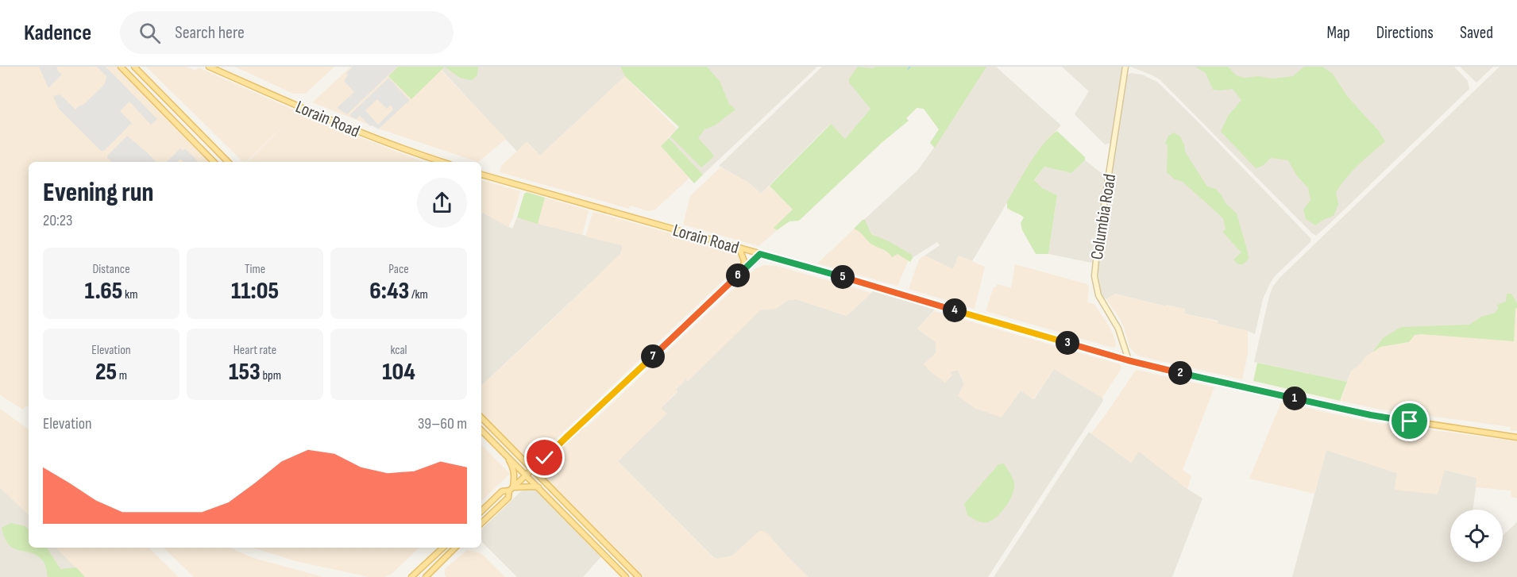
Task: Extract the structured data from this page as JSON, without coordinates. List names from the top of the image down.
{
  "streets": {
    "main road": ["Lorain Road", "Columbia Road"]
  },
  "crossings": [
    ["Lorain Road", "Columbia Road"]
  ],
  "page": {
    "header": "Kadence",
    "search": "Search here",
    "nav": ["Map", "Directions", "Saved"],
    "heading": ["Evening run", "20:23"],
    "stats": [
      ["Distance", "1.65 km"],
      ["Time", "11:05"],
      ["Pace", "6:43 /km"],
      ["Elevation", "25 m"],
      ["Heart rate", "153 bpm"],
      ["kcal", "104"]
    ],
    "pins": [
      "6",
      "5",
      "4",
      "3",
      "7",
      "2",
      "1"
    ],
    "chart": ["Elevation", "39–60 m"]
  }
}
